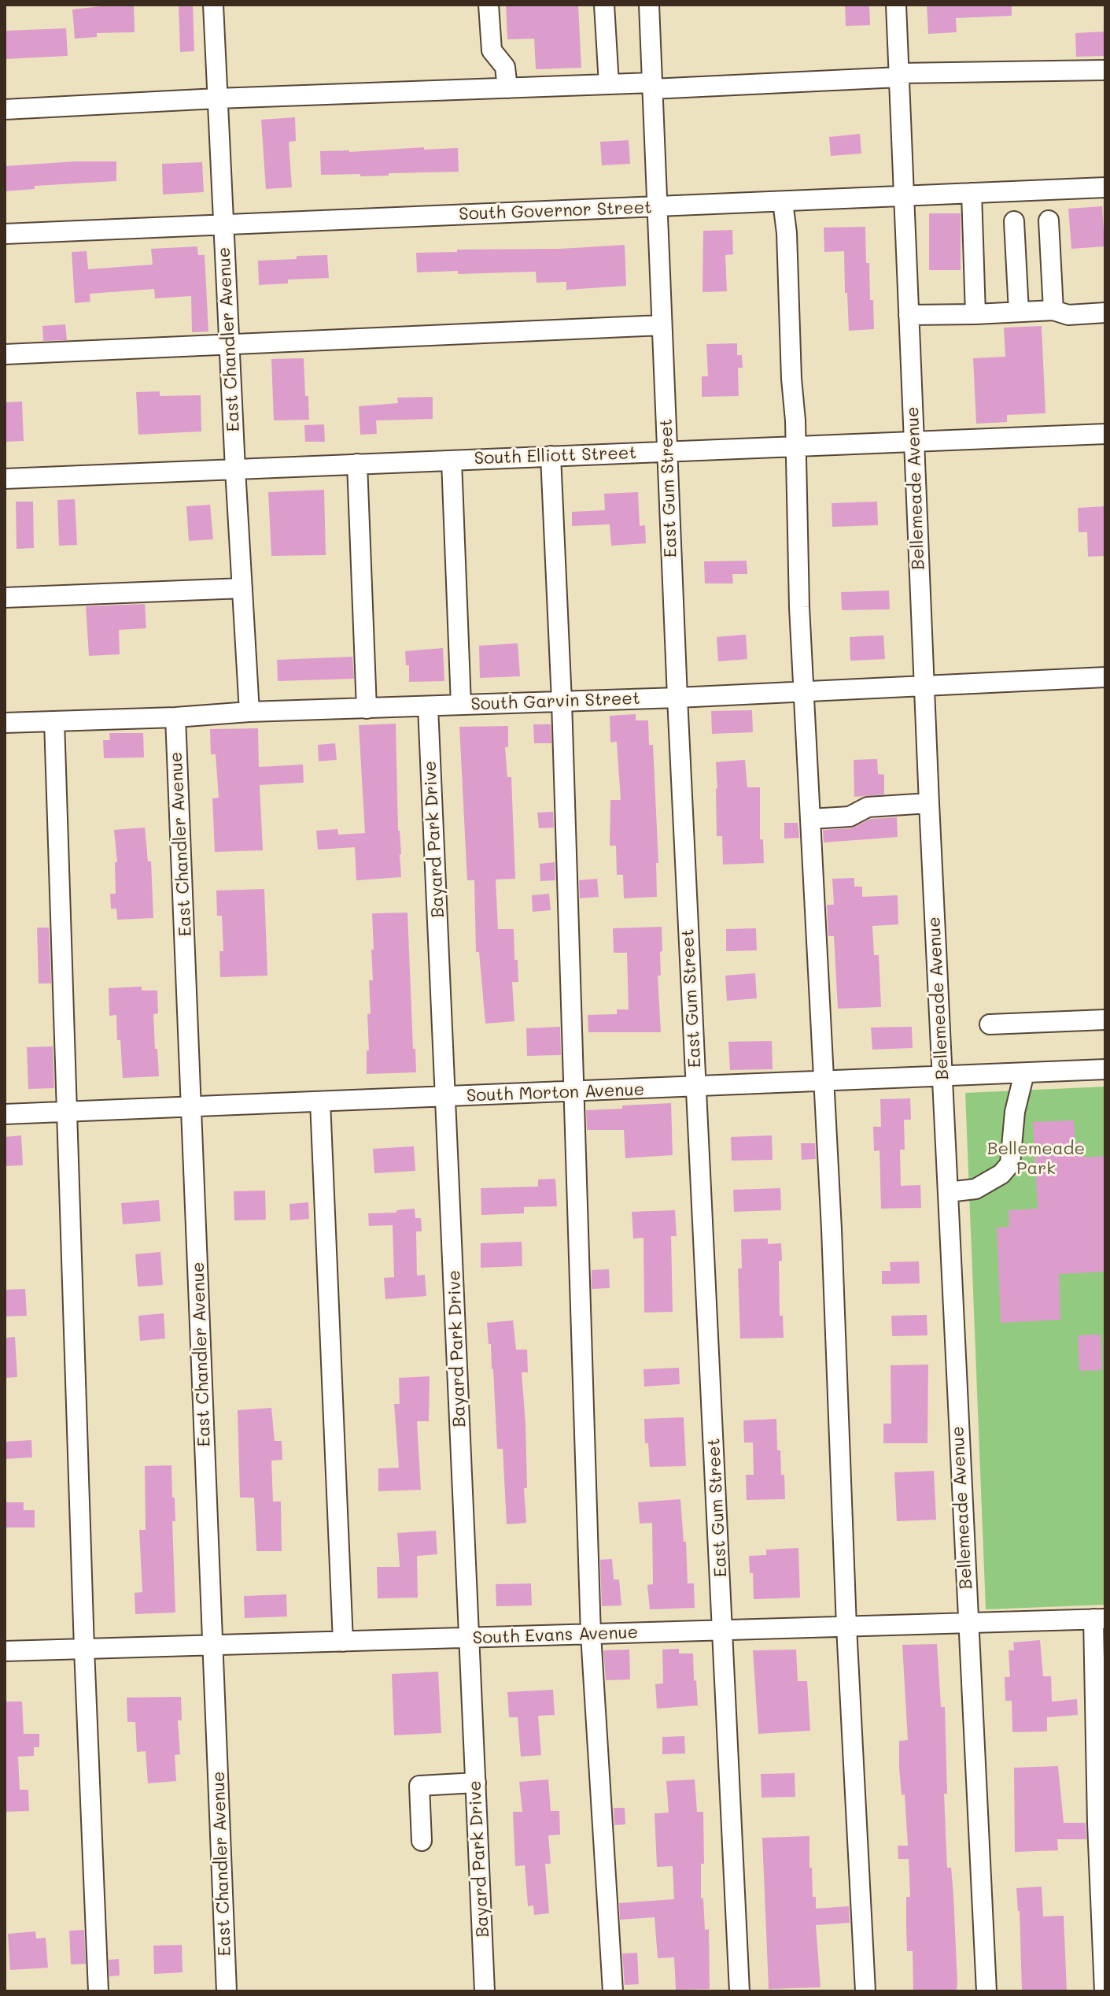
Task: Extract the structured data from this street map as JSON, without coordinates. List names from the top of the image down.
{
  "streets": {
    "street": [
      "South Governor Street",
      "East Chandler Avenue",
      "South Elliott Street",
      "East Gum Street",
      "Bellemeade Avenue",
      "South Garvin Street",
      "Bayard Park Drive",
      "South Morton Avenue",
      "South Evans Avenue"
    ]
  },
  "crossings": [
    ["South Governor Street", "East Chandler Avenue"],
    ["South Governor Street", "East Gum Street"],
    ["South Governor Street", "Bellemeade Avenue"],
    ["East Chandler Avenue", "South Elliott Street"],
    ["East Chandler Avenue", "South Garvin Street"],
    ["East Chandler Avenue", "South Morton Avenue"],
    ["East Chandler Avenue", "South Evans Avenue"],
    ["South Elliott Street", "East Gum Street"],
    ["South Elliott Street", "Bellemeade Avenue"],
    ["East Gum Street", "South Garvin Street"],
    ["East Gum Street", "South Morton Avenue"],
    ["East Gum Street", "South Evans Avenue"],
    ["Bellemeade Avenue", "South Garvin Street"],
    ["Bellemeade Avenue", "South Morton Avenue"],
    ["Bellemeade Avenue", "South Evans Avenue"],
    ["South Garvin Street", "Bayard Park Drive"],
    ["Bayard Park Drive", "South Morton Avenue"],
    ["Bayard Park Drive", "South Evans Avenue"]
  ],
  "parks": ["Bellemeade Park"]
}
